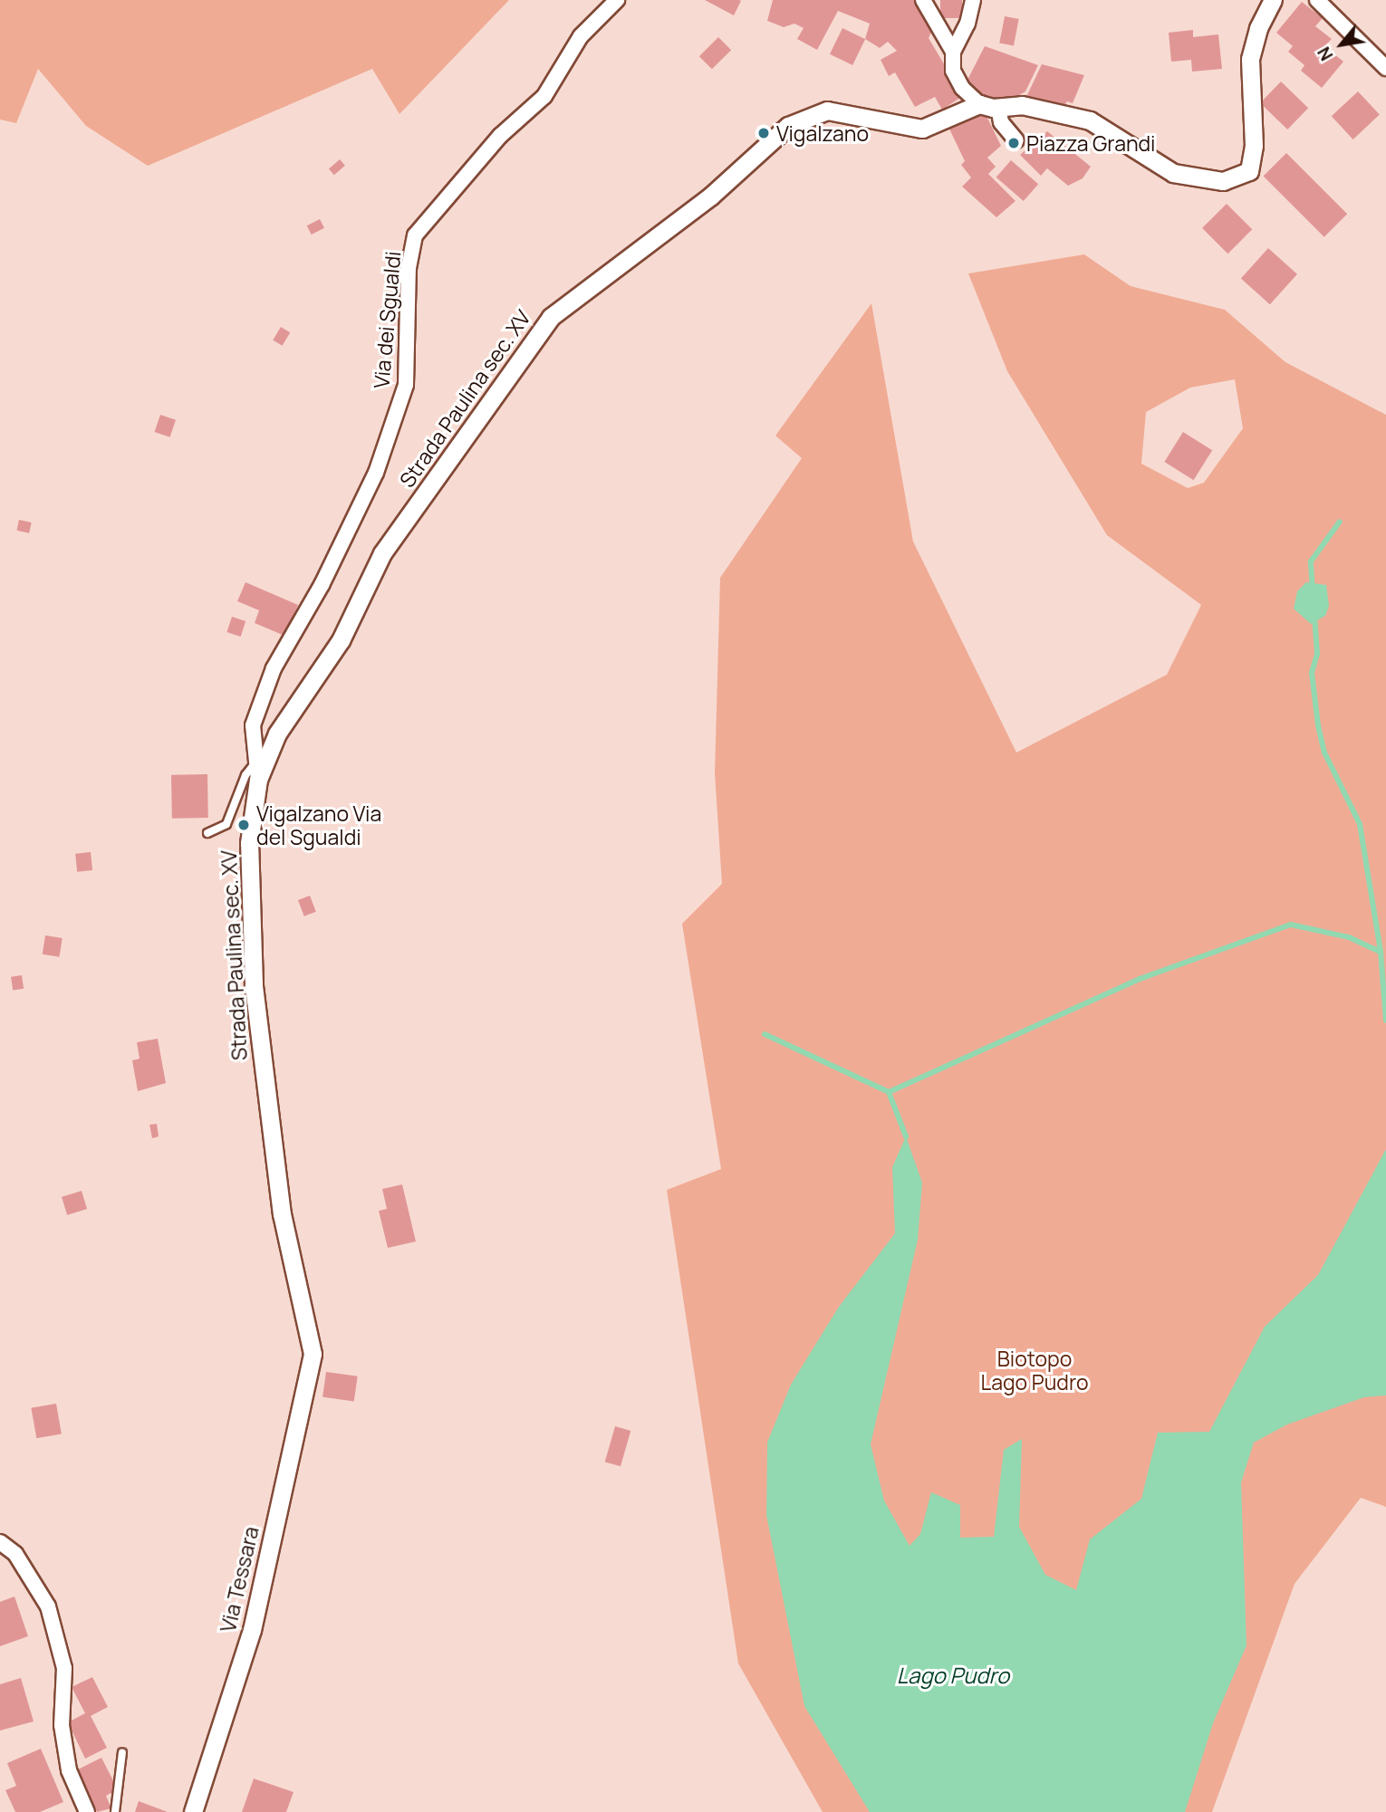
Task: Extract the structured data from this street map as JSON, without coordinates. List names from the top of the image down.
{
  "streets": {
    "street": ["Via dei Sgualdi", "Strada Paulina sec. XV", "Via Tessara"]
  },
  "crossings": [
    ["Via dei Sgualdi", "Strada Paulina sec. XV"],
    ["Strada Paulina sec. XV", "Via Tessara"]
  ],
  "water": ["Lago Pudro"],
  "parks": ["Biotopo Lago Pudro"],
  "places": ["Vigalzano", "Piazza Grandi", "Vigalzano Via del Sgualdi"],
  "north": "bottom left"
}
